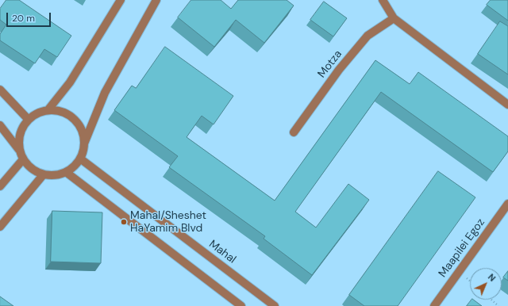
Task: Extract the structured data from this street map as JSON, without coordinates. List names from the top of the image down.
{
  "streets": {
    "street": ["Motza", "Maapilei Egoz", "Mahal"]
  },
  "places": ["Mahal/Sheshet HaYamim Blvd"],
  "scale_bar": "20 m",
  "north": "top right"
}
